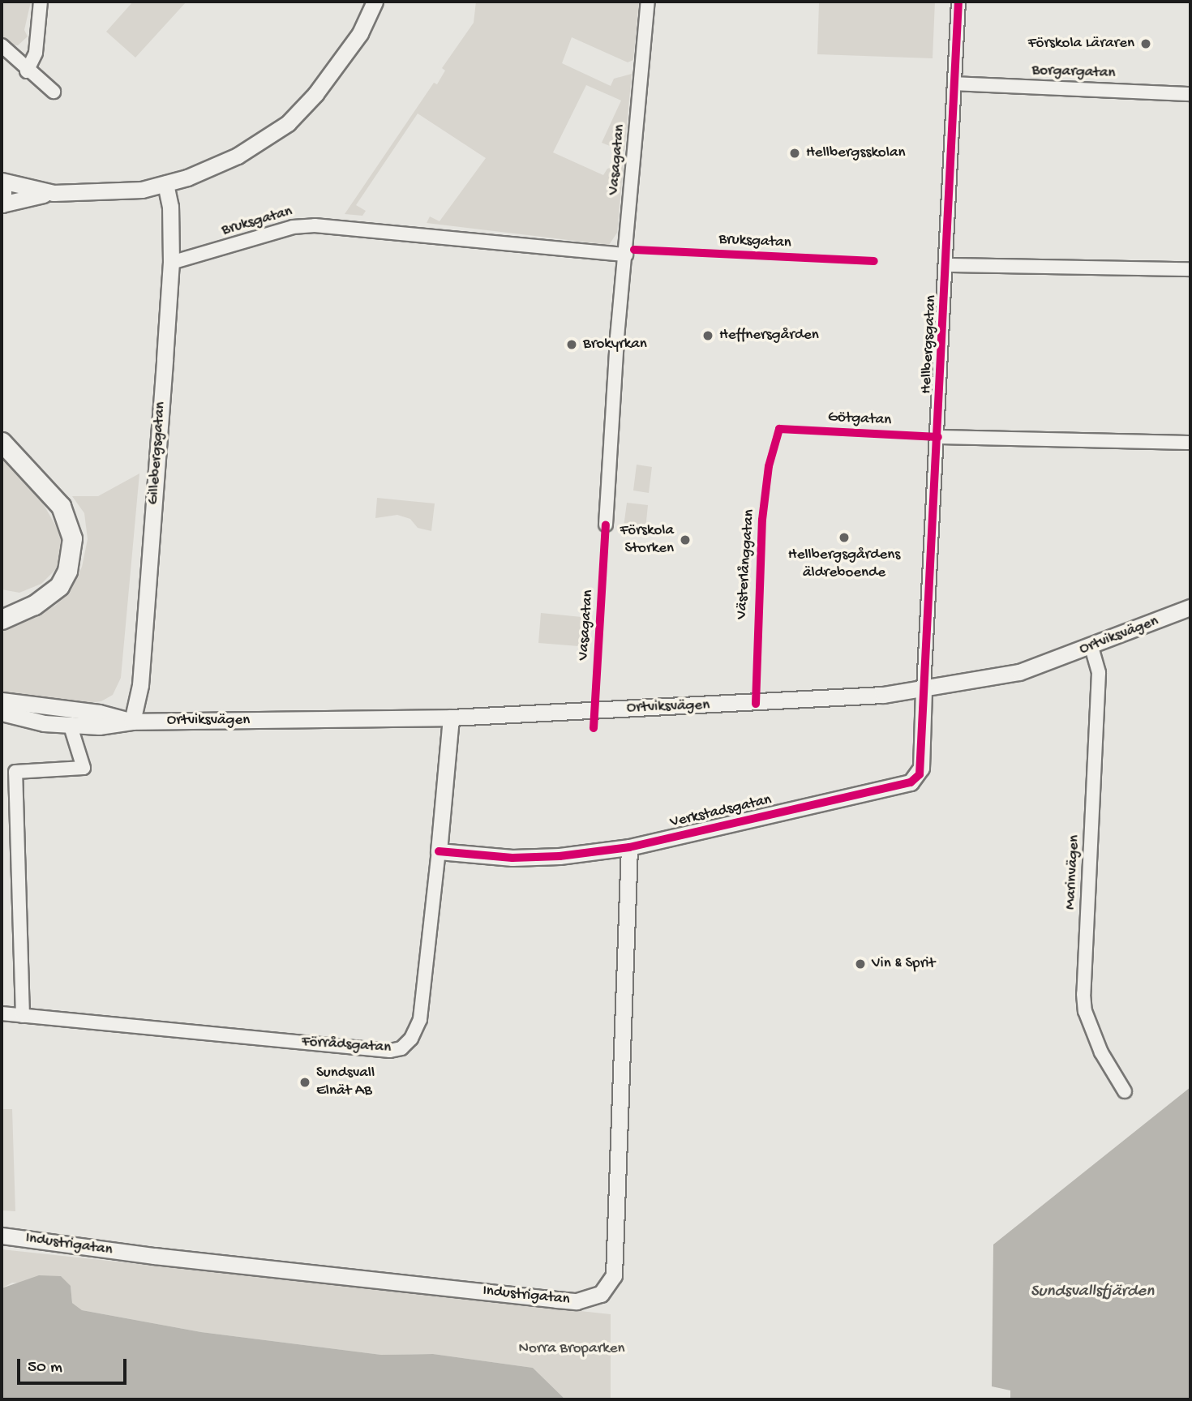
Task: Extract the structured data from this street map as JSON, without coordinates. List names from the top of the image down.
{
  "streets": {
    "street": [
      "Borgargatan",
      "Vasagatan",
      "Bruksgatan",
      "Hellbergsgatan",
      "Gillebergsgatan",
      "Ortviksvägen",
      "Verkstadsgatan",
      "Marinvägen",
      "Förrådsgatan",
      "Industrigatan"
    ],
    "cycle path": ["Götgatan"]
  },
  "crossings": [
    ["Borgargatan", "Hellbergsgatan"],
    ["Vasagatan", "Bruksgatan"],
    ["Bruksgatan", "Gillebergsgatan"],
    ["Hellbergsgatan", "Ortviksvägen"],
    ["Hellbergsgatan", "Verkstadsgatan"],
    ["Gillebergsgatan", "Ortviksvägen"],
    ["Ortviksvägen", "Verkstadsgatan"],
    ["Ortviksvägen", "Marinvägen"],
    ["Ortviksvägen", "Förrådsgatan"],
    ["Verkstadsgatan", "Förrådsgatan"],
    ["Verkstadsgatan", "Industrigatan"]
  ],
  "water": ["Sundsvallsfjärden"],
  "parks": ["Norra Broparken"],
  "places": [
    "Förskola Läraren",
    "Hellbergsskolan",
    "Heffnersgården",
    "Brokyrkan",
    "Hellbergsgårdens äldreboende",
    "Förskola Storken",
    "Vin & Sprit",
    "Sundsvall Elnät AB"
  ],
  "scale_bar": "50 m"
}
